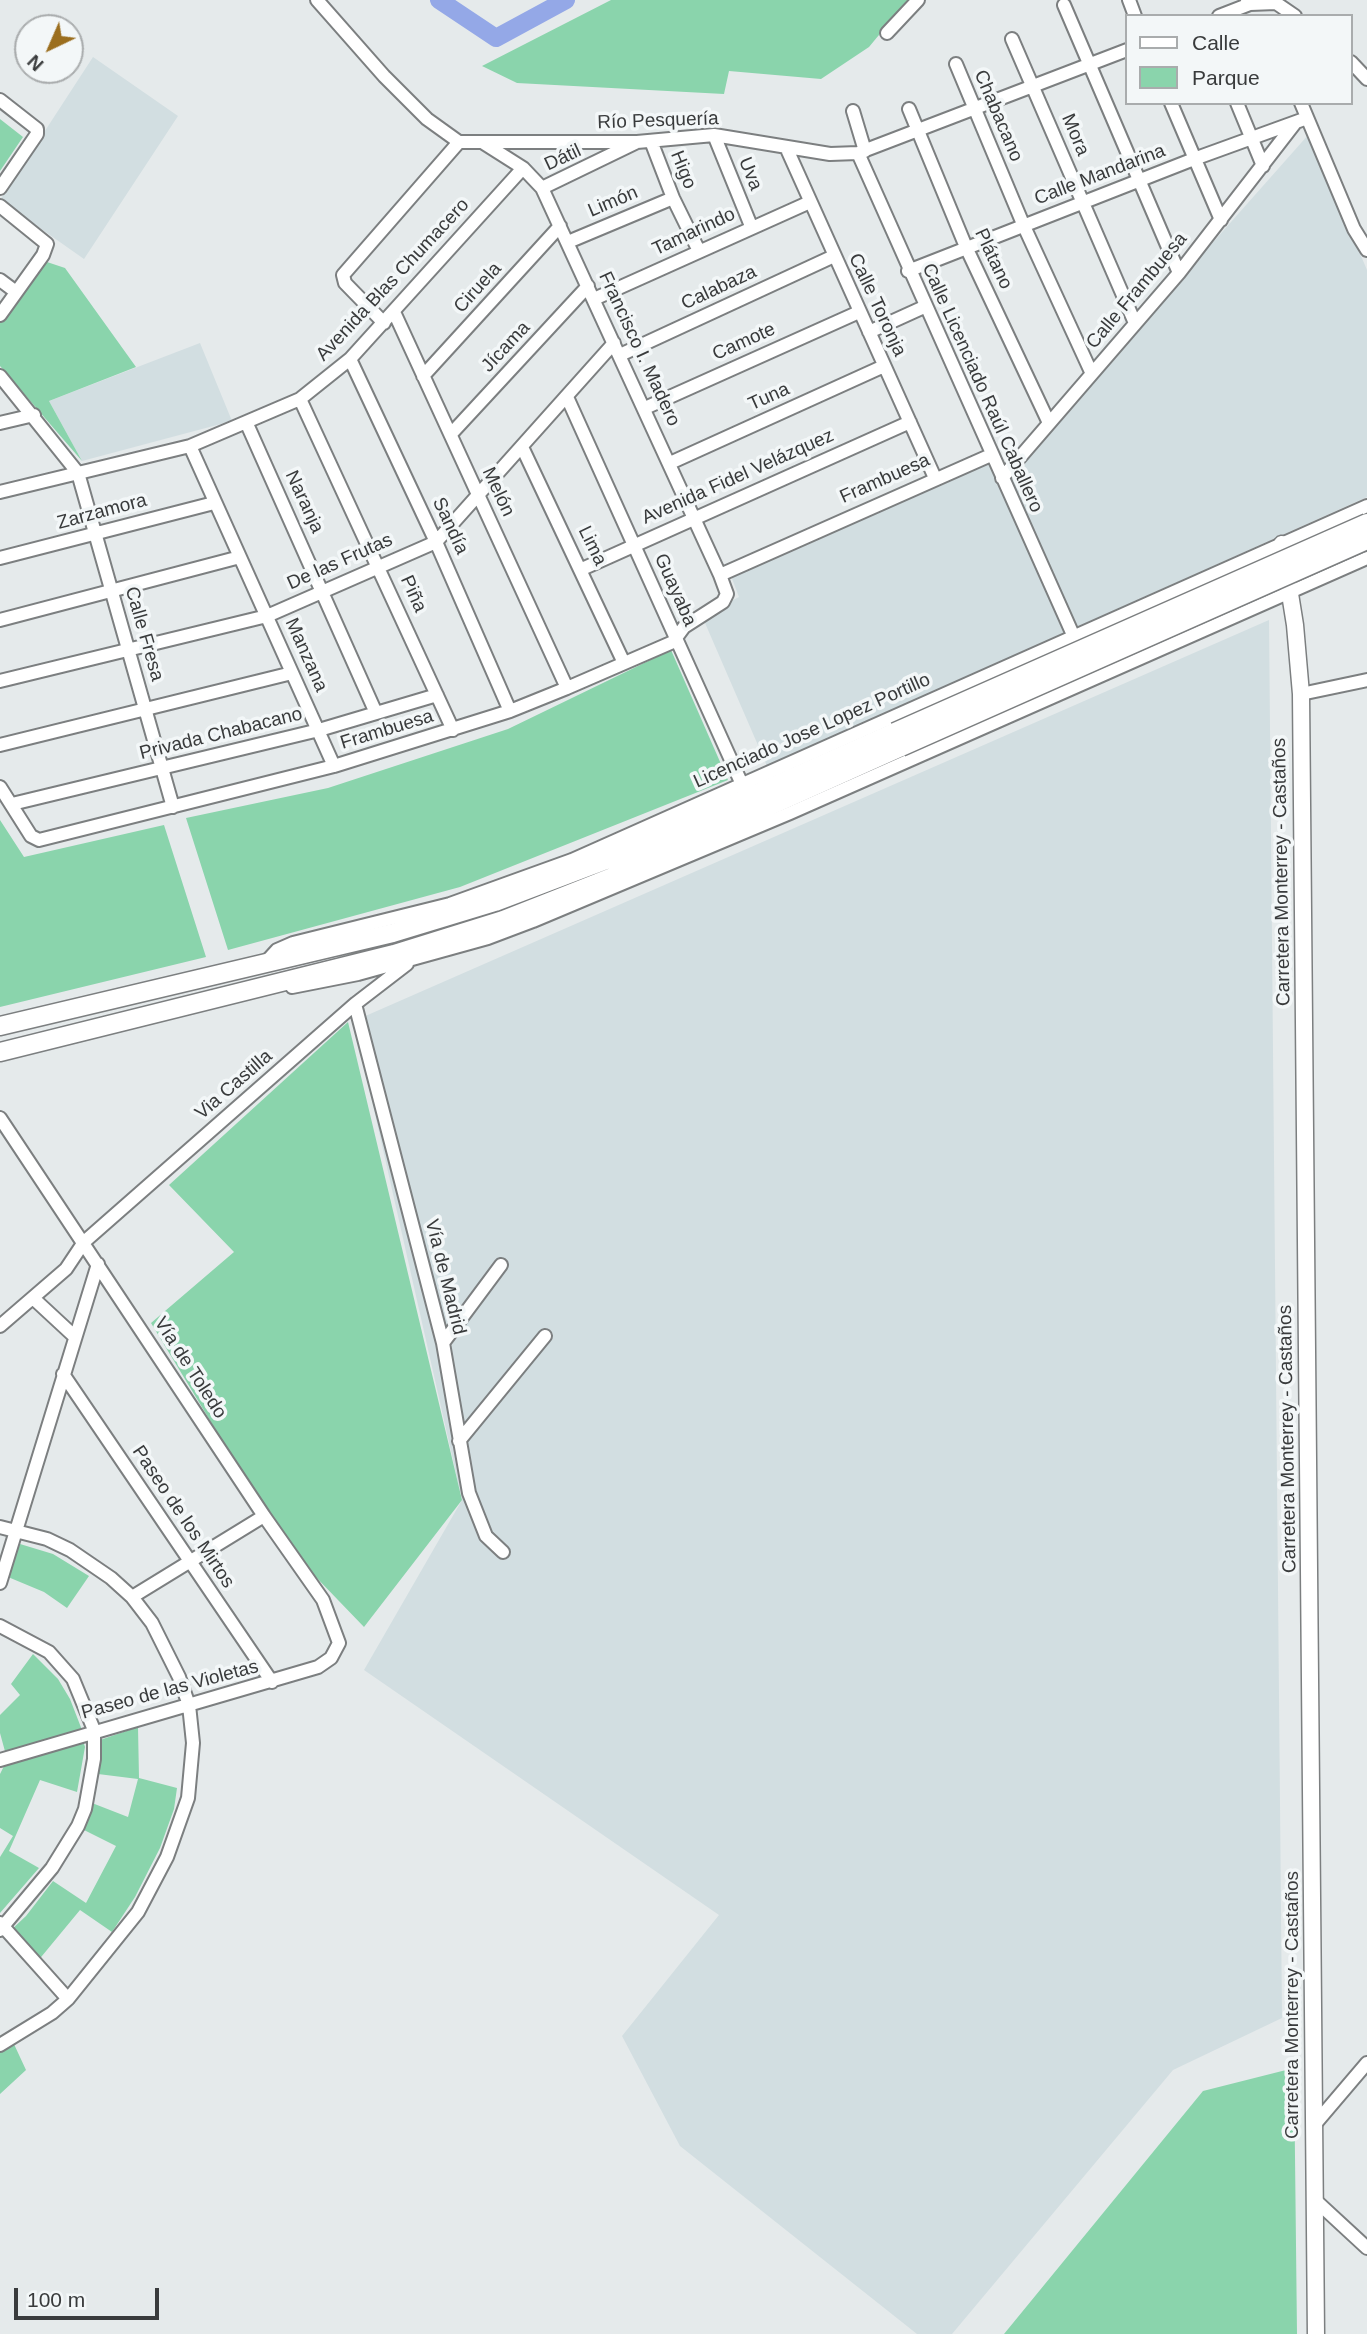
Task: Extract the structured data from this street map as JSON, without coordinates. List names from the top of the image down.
{
  "streets": {
    "highway": ["Licenciado Jose Lopez Portillo"],
    "main road": ["Carretera Monterrey - Castaños"],
    "street": [
      "Chabacano",
      "Río Pesquería",
      "Mora",
      "Dátil",
      "Higo",
      "Uva",
      "Calle Mandarina",
      "Limón",
      "Tamarindo",
      "Plátano",
      "Avenida Blas Chumacero",
      "Ciruela",
      "Calabaza",
      "Calle Frambuesa",
      "Calle Toronja",
      "Camote",
      "Jícama",
      "Francisco I. Madero",
      "Calle Licenciado Raúl Caballero",
      "Tuna",
      "Avenida Fidel Velázquez",
      "Frambuesa",
      "Melón",
      "Naranja",
      "Zarzamora",
      "Sandía",
      "Lima",
      "De las Frutas",
      "Guayaba",
      "Piña",
      "Calle Fresa",
      "Manzana",
      "Privada Chabacano",
      "Via Castilla",
      "Vía de Madrid",
      "Vía de Toledo",
      "Paseo de los Mirtos",
      "Paseo de las Violetas"
    ]
  },
  "crossings": [
    ["Chabacano", "Calle Mandarina"],
    ["Chabacano", "Calle Frambuesa"],
    ["Río Pesquería", "Dátil"],
    ["Río Pesquería", "Higo"],
    ["Río Pesquería", "Uva"],
    ["Río Pesquería", "Calle Toronja"],
    ["Río Pesquería", "Francisco I. Madero"],
    ["Río Pesquería", "Calle Licenciado Raúl Caballero"],
    ["Mora", "Calle Mandarina"],
    ["Mora", "Calle Frambuesa"],
    ["Dátil", "Francisco I. Madero"],
    ["Higo", "Limón"],
    ["Higo", "Tamarindo"],
    ["Uva", "Tamarindo"],
    ["Calle Mandarina", "Plátano"],
    ["Calle Mandarina", "Calle Frambuesa"],
    ["Calle Mandarina", "Calle Licenciado Raúl Caballero"],
    ["Limón", "Francisco I. Madero"],
    ["Tamarindo", "Calle Toronja"],
    ["Tamarindo", "Francisco I. Madero"],
    ["Plátano", "Calle Frambuesa"],
    ["Avenida Blas Chumacero", "Francisco I. Madero"],
    ["Avenida Blas Chumacero", "Melón"],
    ["Avenida Blas Chumacero", "Naranja"],
    ["Avenida Blas Chumacero", "Sandía"],
    ["Avenida Blas Chumacero", "Piña"],
    ["Avenida Blas Chumacero", "Calle Fresa"],
    ["Avenida Blas Chumacero", "Manzana"],
    ["Ciruela", "Francisco I. Madero"],
    ["Ciruela", "Melón"],
    ["Calabaza", "Calle Toronja"],
    ["Calabaza", "Francisco I. Madero"],
    ["Calabaza", "De las Frutas"],
    ["Calle Frambuesa", "Calle Licenciado Raúl Caballero"],
    ["Calle Toronja", "Camote"],
    ["Calle Toronja", "Tuna"],
    ["Calle Toronja", "Avenida Fidel Velázquez"],
    ["Calle Toronja", "Frambuesa"],
    ["Camote", "Francisco I. Madero"],
    ["Jícama", "Francisco I. Madero"],
    ["Jícama", "Melón"],
    ["Francisco I. Madero", "Tuna"],
    ["Francisco I. Madero", "Avenida Fidel Velázquez"],
    ["Francisco I. Madero", "Frambuesa"],
    ["Francisco I. Madero", "De las Frutas"],
    ["Calle Licenciado Raúl Caballero", "Frambuesa"],
    ["Calle Licenciado Raúl Caballero", "Licenciado Jose Lopez Portillo"],
    ["Avenida Fidel Velázquez", "Lima"],
    ["Avenida Fidel Velázquez", "Guayaba"],
    ["Frambuesa", "Melón"],
    ["Frambuesa", "Sandía"],
    ["Frambuesa", "Lima"],
    ["Frambuesa", "Guayaba"],
    ["Frambuesa", "Piña"],
    ["Frambuesa", "Calle Fresa"],
    ["Frambuesa", "Manzana"],
    ["Frambuesa", "Privada Chabacano"],
    ["Melón", "De las Frutas"],
    ["Naranja", "De las Frutas"],
    ["Naranja", "Privada Chabacano"],
    ["Zarzamora", "Calle Fresa"],
    ["Zarzamora", "Manzana"],
    ["Sandía", "De las Frutas"],
    ["Lima", "De las Frutas"],
    ["De las Frutas", "Guayaba"],
    ["De las Frutas", "Piña"],
    ["De las Frutas", "Calle Fresa"],
    ["De las Frutas", "Manzana"],
    ["Guayaba", "Licenciado Jose Lopez Portillo"],
    ["Piña", "Privada Chabacano"],
    ["Calle Fresa", "Privada Chabacano"],
    ["Manzana", "Privada Chabacano"],
    ["Licenciado Jose Lopez Portillo", "Carretera Monterrey - Castaños"],
    ["Licenciado Jose Lopez Portillo", "Via Castilla"],
    ["Via Castilla", "Vía de Madrid"],
    ["Via Castilla", "Vía de Toledo"],
    ["Vía de Toledo", "Paseo de las Violetas"],
    ["Paseo de los Mirtos", "Paseo de las Violetas"]
  ],
  "legend": ["Calle", "Parque"],
  "scale_bar": "100 m",
  "north": "bottom left"
}
